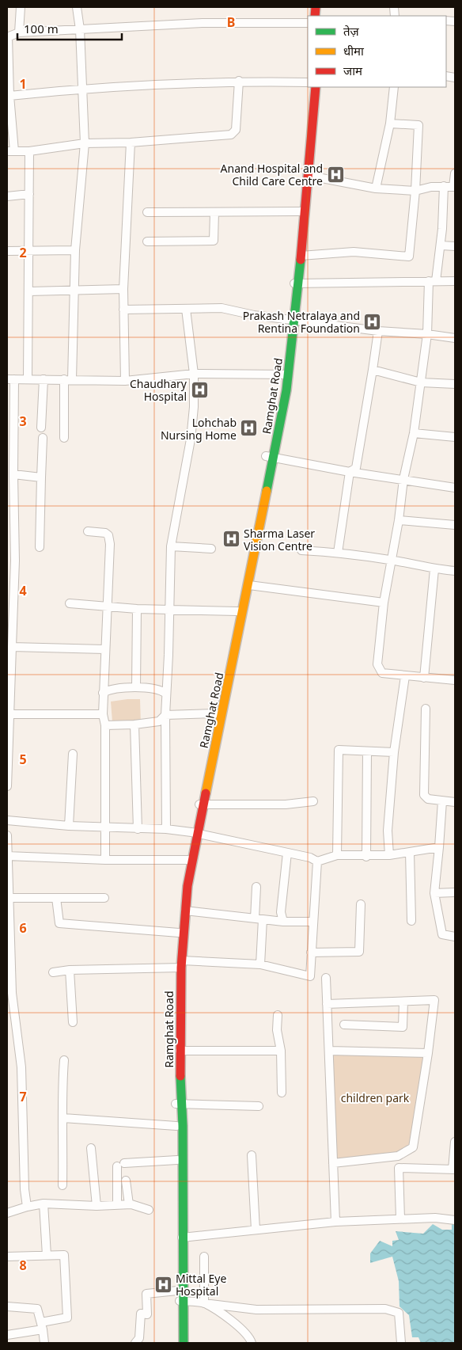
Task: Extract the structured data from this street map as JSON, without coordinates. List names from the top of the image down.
{
  "streets": {
    "main road": ["Ramghat Road"]
  },
  "parks": ["children park"],
  "places": {
    "hospital": [
      "Anand Hospital and Child Care Centre",
      "Prakash Netralaya and Rentina Foundation",
      "Chaudhary Hospital",
      "Lohchab Nursing Home",
      "Sharma Laser Vision Centre",
      "Mittal Eye Hospital"
    ]
  },
  "legend": ["तेज़", "धीमा", "जाम"],
  "scale_bar": "100 m",
  "grid": {
    "columns": ["B"],
    "rows": [
      "1",
      "2",
      "3",
      "4",
      "5",
      "6",
      "7",
      "8"
    ]
  }
}
